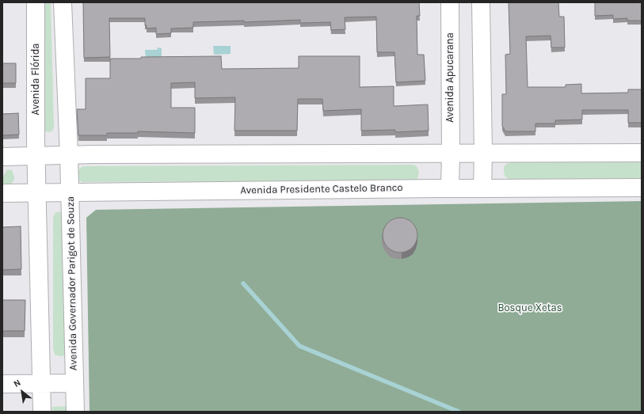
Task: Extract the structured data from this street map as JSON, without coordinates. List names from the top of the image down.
{
  "streets": {
    "main road": [
      "Avenida Apucarana",
      "Avenida Flórida",
      "Avenida Presidente Castelo Branco",
      "Avenida Governador Parigot de Souza"
    ]
  },
  "crossings": [
    ["Avenida Apucarana", "Avenida Presidente Castelo Branco"],
    ["Avenida Presidente Castelo Branco", "Avenida Governador Parigot de Souza"]
  ],
  "parks": ["Bosque Xetas"],
  "north": "top left"
}
